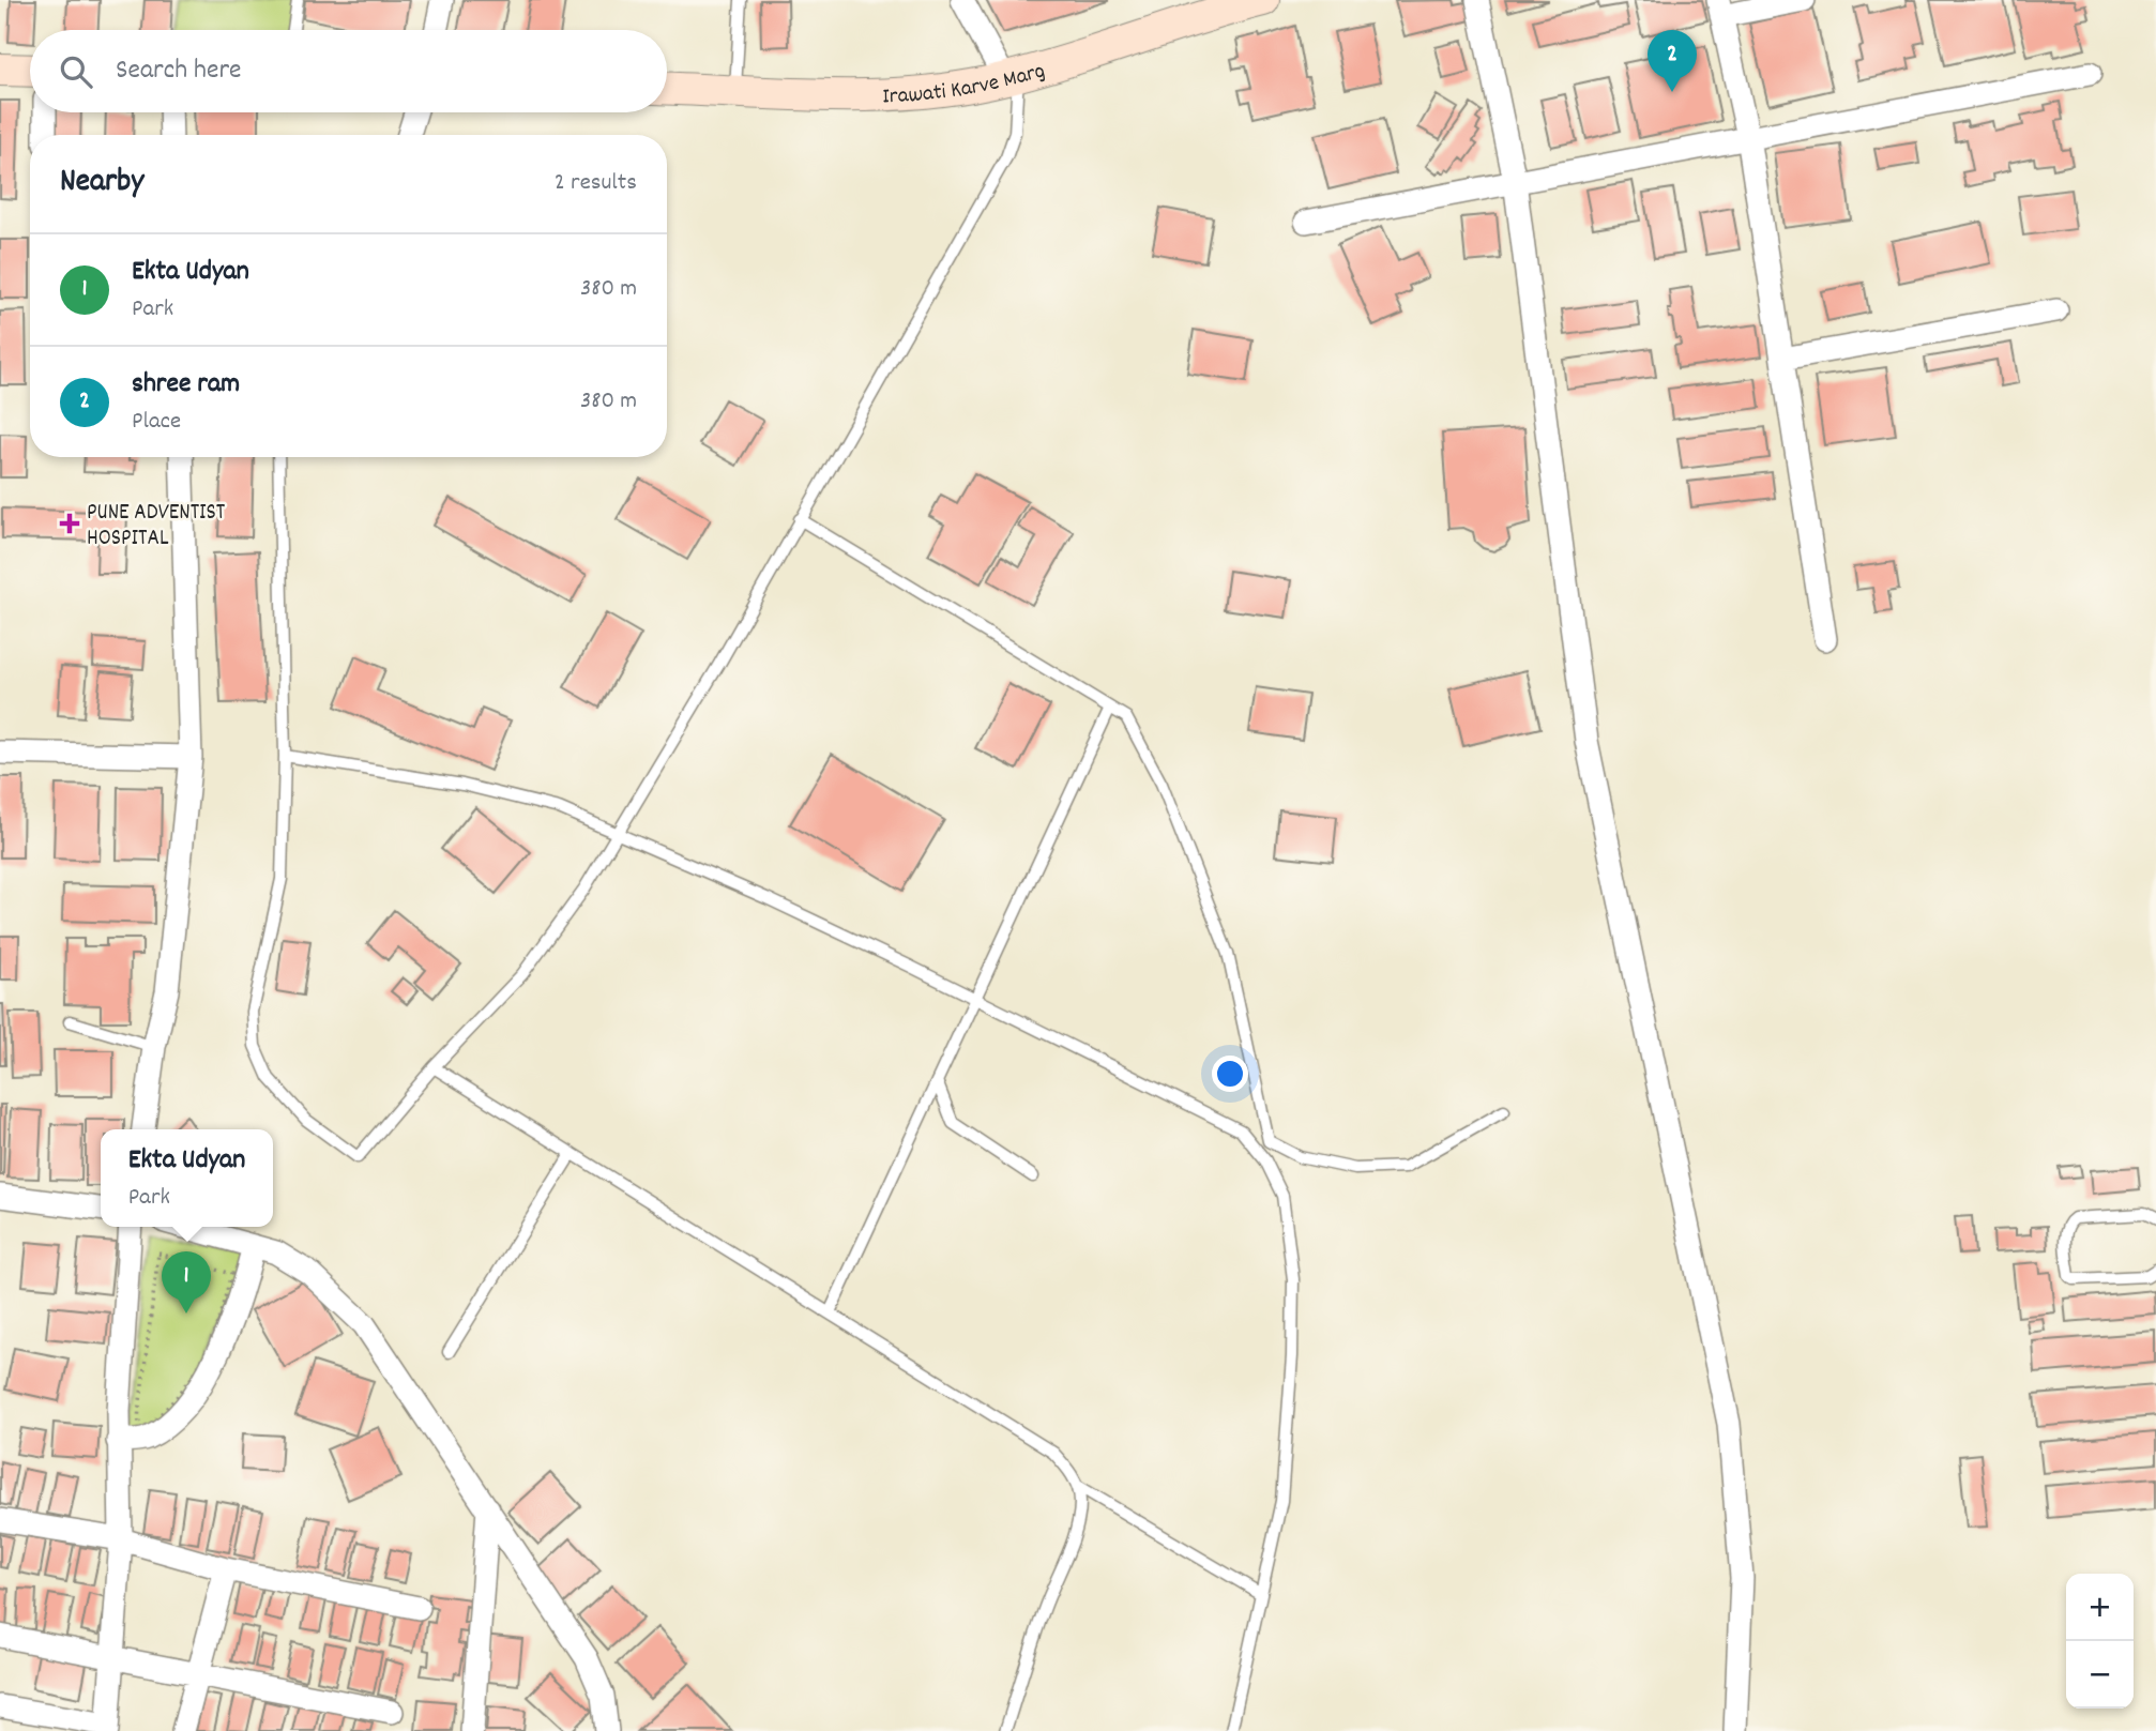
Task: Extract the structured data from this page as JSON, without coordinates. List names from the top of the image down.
{
  "streets": {
    "main road": ["Irawati Karve Marg"]
  },
  "places": {
    "health": ["PUNE ADVENTIST HOSPITAL"]
  },
  "page": {
    "pins": ["2", "1"],
    "search": "Search here",
    "heading": ["Nearby", "2 results"],
    "list": [
      {
        "mark": "1",
        "name": "Ekta Udyan",
        "note": "Park",
        "value": "380 m"
      },
      {
        "mark": "2",
        "name": "shree ram",
        "note": "Place",
        "value": "380 m"
      }
    ],
    "popup": ["Ekta Udyan", "Park"],
    "map_buttons": ["+", "−"]
  }
}
